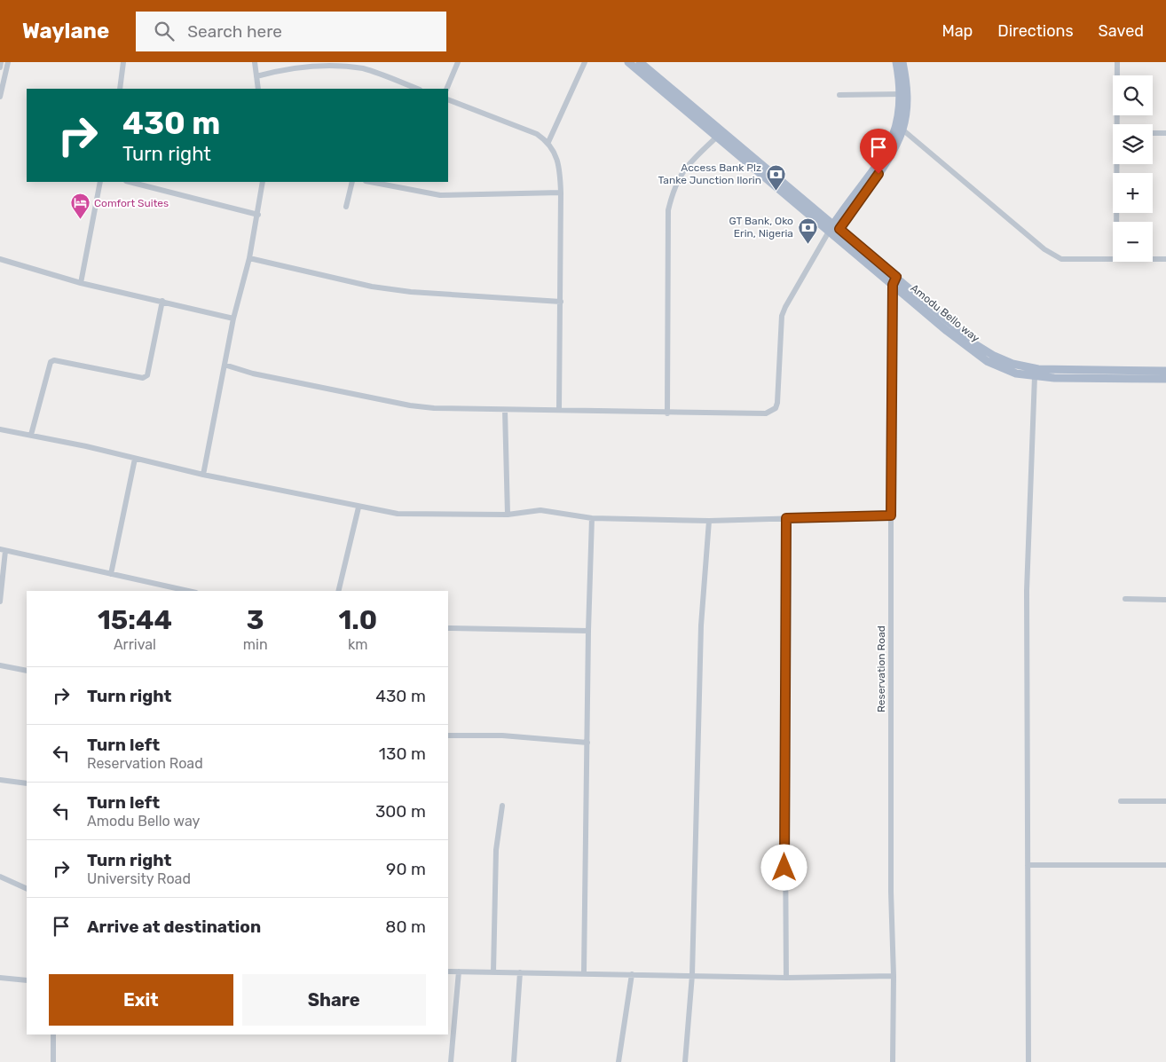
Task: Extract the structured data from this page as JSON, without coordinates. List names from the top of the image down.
{
  "streets": {
    "main road": ["Amodu Bello way"],
    "street": ["Reservation Road"]
  },
  "crossings": [
    ["Amodu Bello way", "Reservation Road"]
  ],
  "places": {
    "bank": ["Access Bank Plz Tanke Junction Ilorin", "GT Bank, Oko Erin, Nigeria"],
    "hotel": ["Comfort Suites"]
  },
  "page": {
    "header": "Waylane",
    "search": "Search here",
    "nav": ["Map", "Directions", "Saved"],
    "map_buttons": ["+", "−"],
    "turn": ["430 m", "Turn right"],
    "eta": [
      "15:44",
      "Arrival",
      "3",
      "min",
      "1.0",
      "km"
    ],
    "list": [
      {
        "name": "Turn right",
        "value": "430 m"
      },
      {
        "name": "Turn left",
        "note": "Reservation Road",
        "value": "130 m"
      },
      {
        "name": "Turn left",
        "note": "Amodu Bello way",
        "value": "300 m"
      },
      {
        "name": "Turn right",
        "note": "University Road",
        "value": "90 m"
      },
      {
        "name": "Arrive at destination",
        "value": "80 m"
      }
    ],
    "buttons": ["Exit", "Share"]
  }
}
